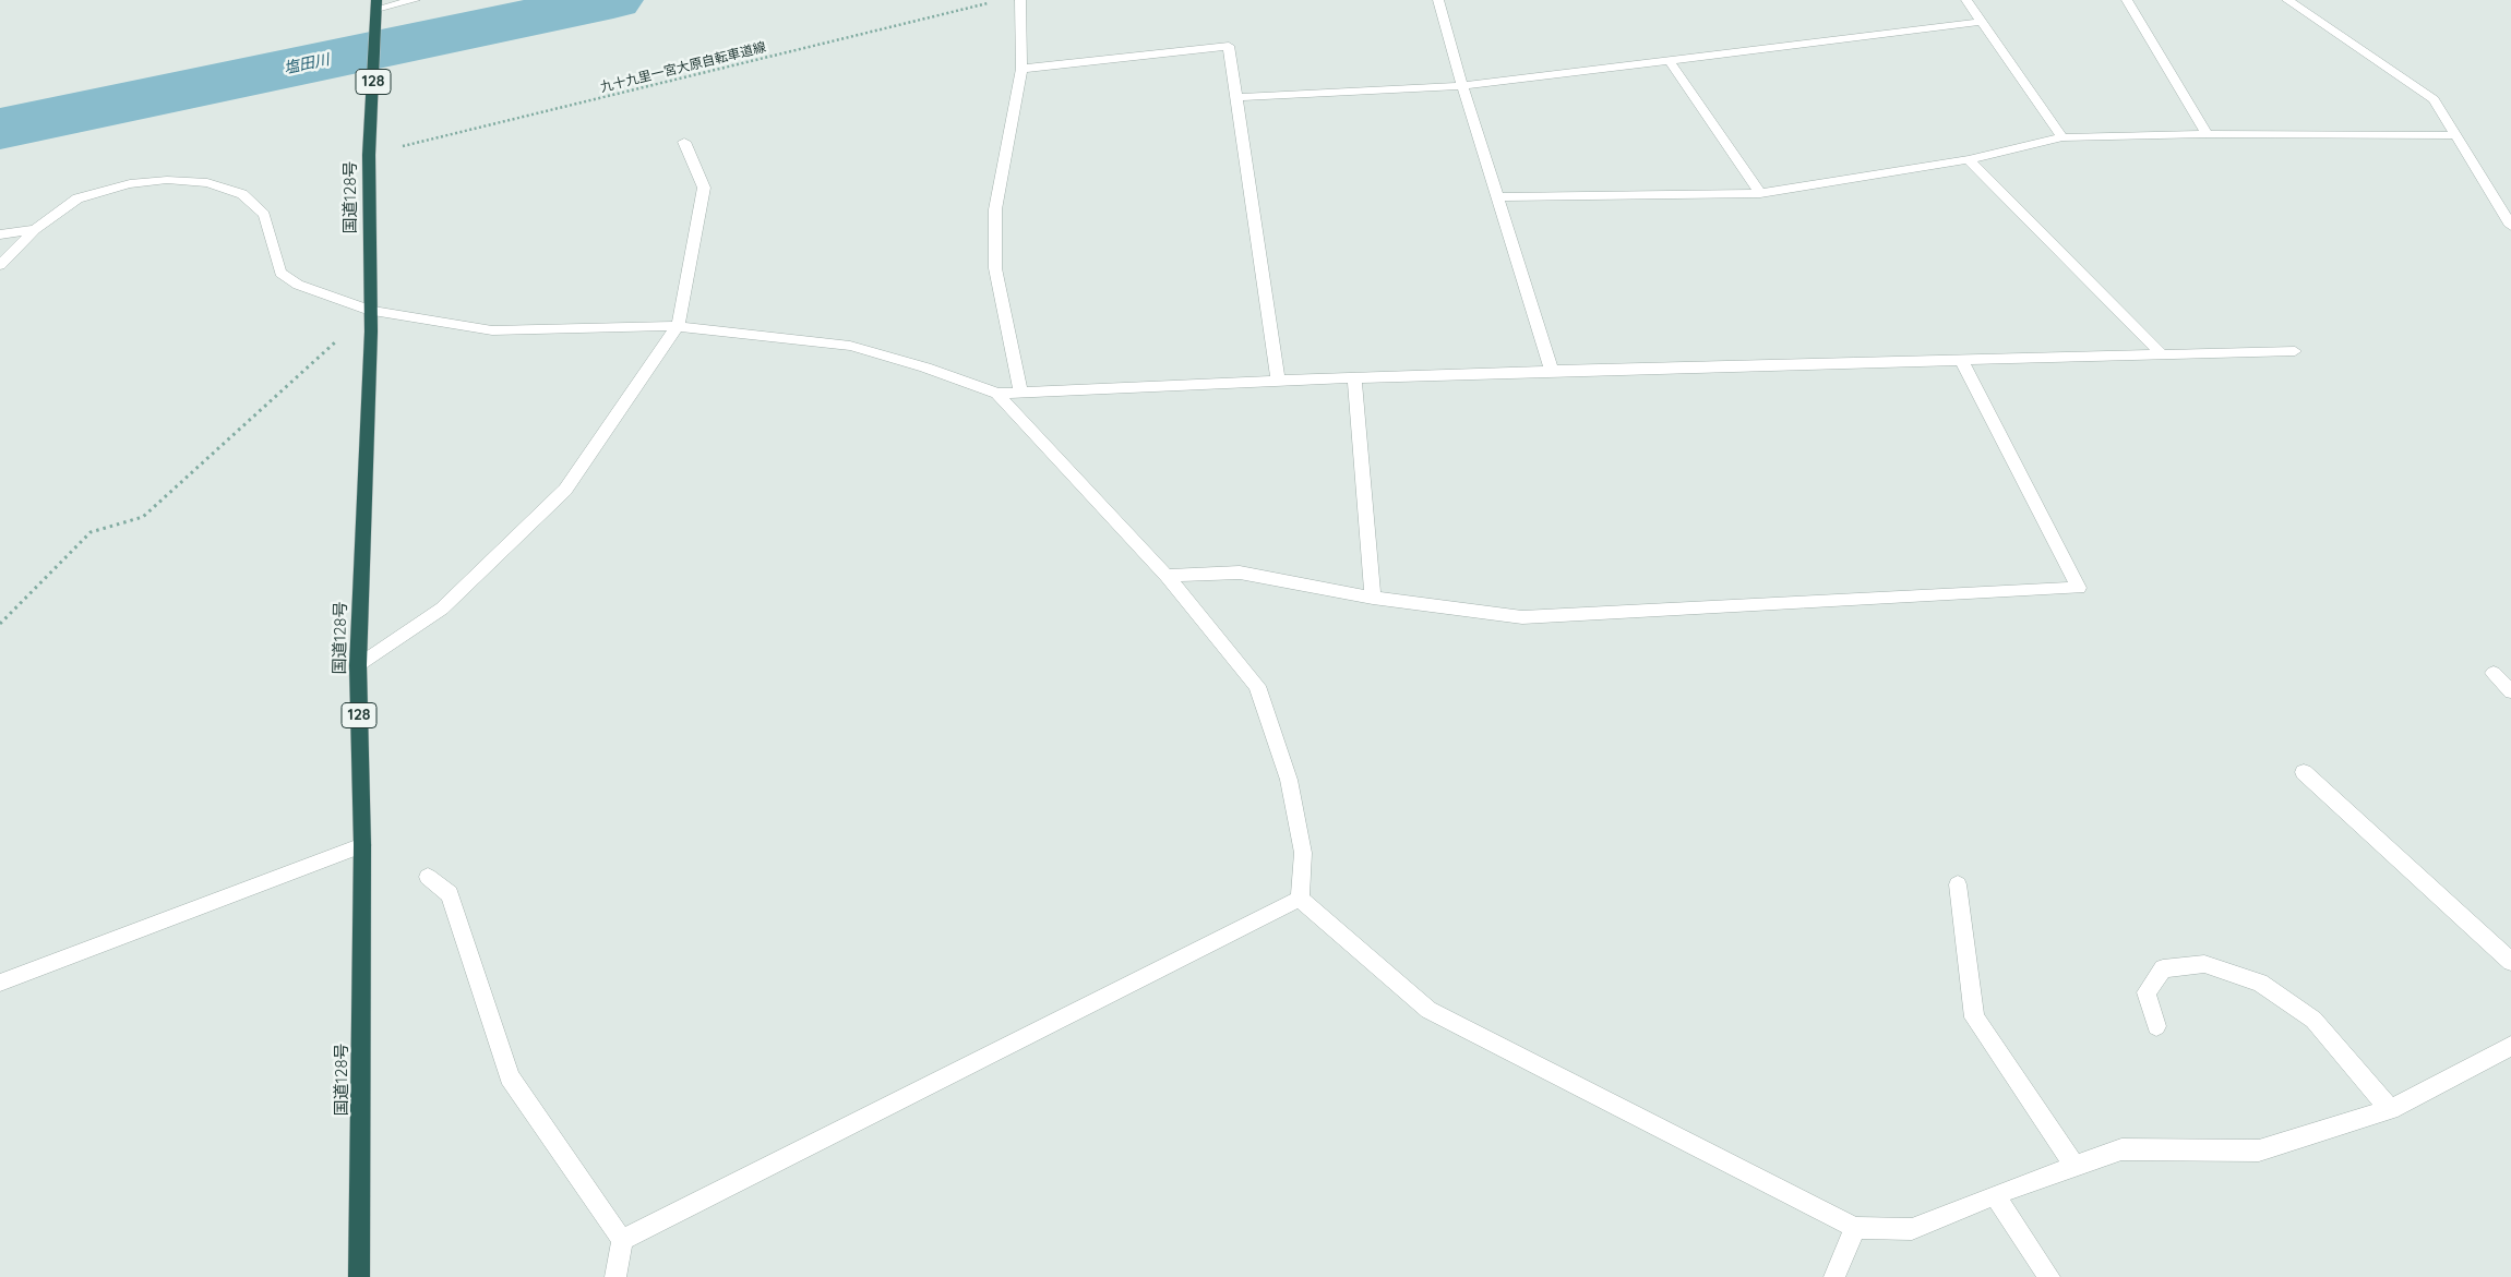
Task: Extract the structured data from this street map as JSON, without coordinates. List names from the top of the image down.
{
  "streets": {
    "highway": ["128", "国道128号"],
    "path": ["九十九里一宮大原自転車道線"]
  },
  "crossings": [
    ["九十九里一宮大原自転車道線", "国道128号"]
  ],
  "water": ["塩田川"]
}
